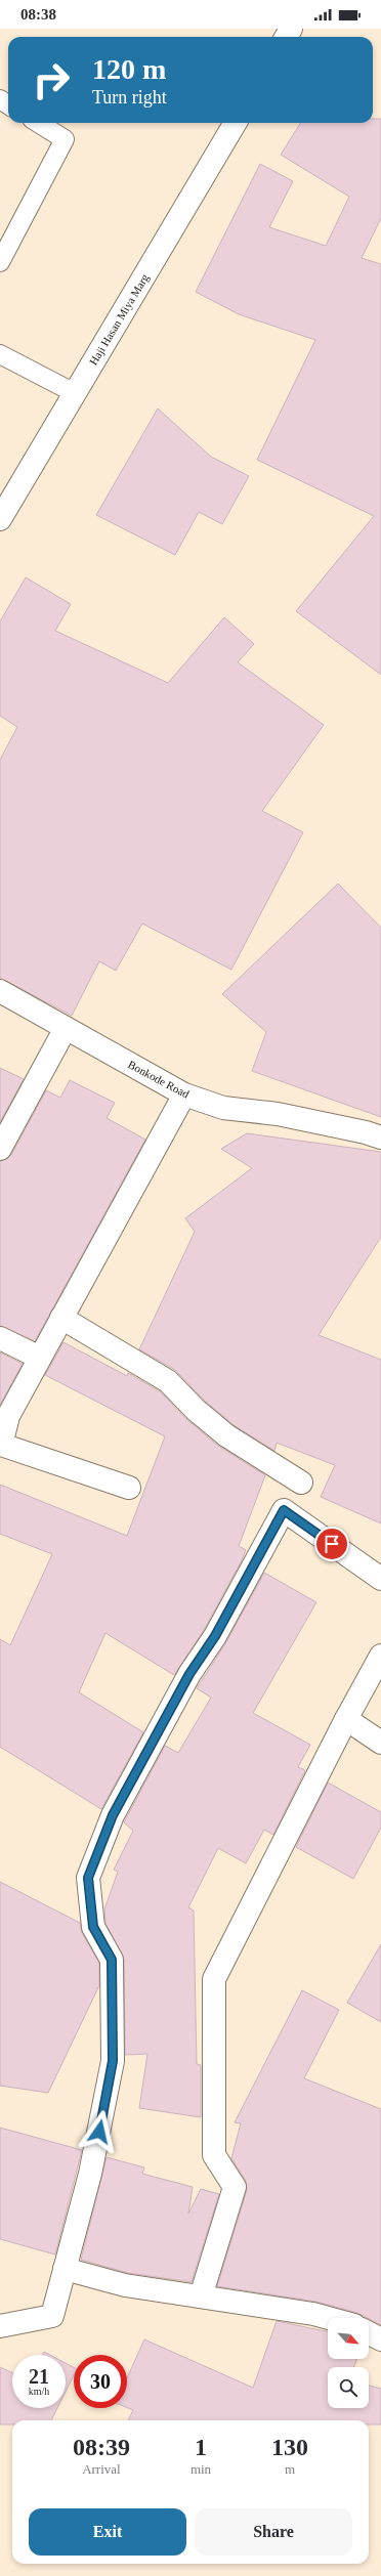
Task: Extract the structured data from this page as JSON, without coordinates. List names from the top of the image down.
{
  "streets": {
    "street": ["Haji Hasan Miya Marg", "Bonkode Road"]
  },
  "north": "bottom right",
  "page": {
    "status": "08:38",
    "turn": ["120 m", "Turn right"],
    "speed": "21 km/h",
    "limit": "30",
    "eta": [
      "08:39",
      "Arrival",
      "1",
      "min",
      "130",
      "m"
    ],
    "buttons": ["Exit", "Share"]
  }
}
